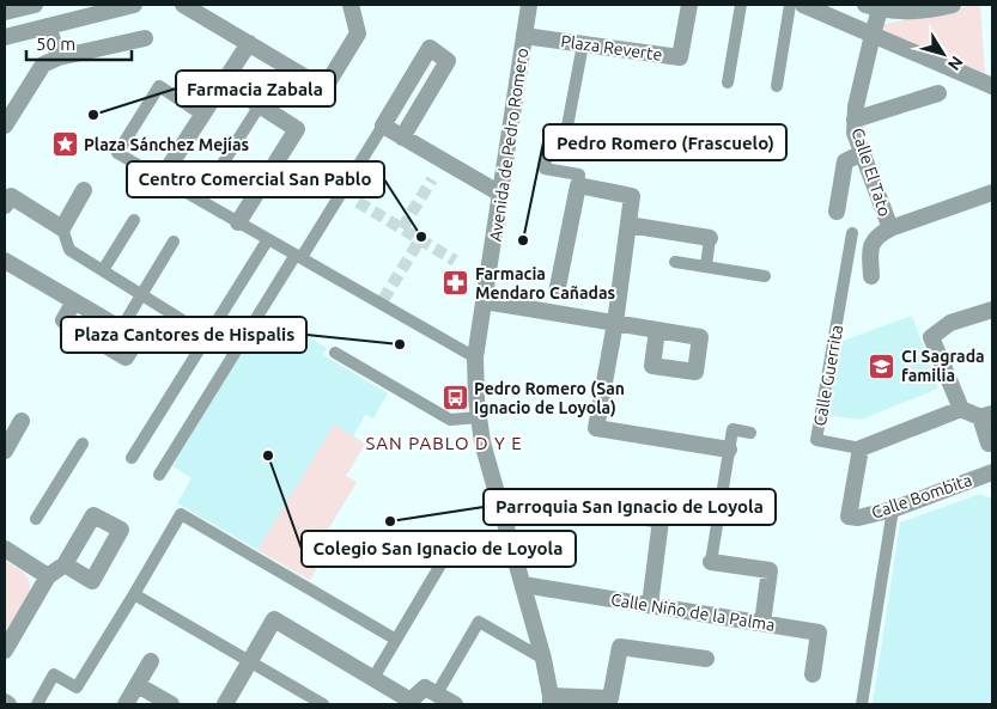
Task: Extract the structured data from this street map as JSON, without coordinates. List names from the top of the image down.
{
  "streets": {
    "street": [
      "Plaza Reverte",
      "Avenida de Pedro Romero",
      "Calle El Tato",
      "Calle Guerrita",
      "Calle Bombita",
      "Calle Niño de la Palma"
    ]
  },
  "crossings": [
    ["Plaza Reverte", "Avenida de Pedro Romero"],
    ["Avenida de Pedro Romero", "Calle Niño de la Palma"],
    ["Calle Guerrita", "Calle Bombita"]
  ],
  "districts": ["SAN PABLO D Y E"],
  "places": {
    "other": [
      "Farmacia Zabala",
      "Centro Comercial San Pablo",
      "Pedro Romero (Frascuelo)",
      "Plaza Cantores de Hispalis",
      "Colegio San Ignacio de Loyola",
      "Parroquia San Ignacio de Loyola"
    ],
    "place": ["Plaza Sánchez Mejías"],
    "pharmacy": ["Farmacia Mendaro Cañadas"],
    "school or university": ["CI Sagrada familia"],
    "bus stop": ["Pedro Romero (San Ignacio de Loyola)"]
  },
  "scale_bar": "50 m",
  "north": "bottom right"
}
